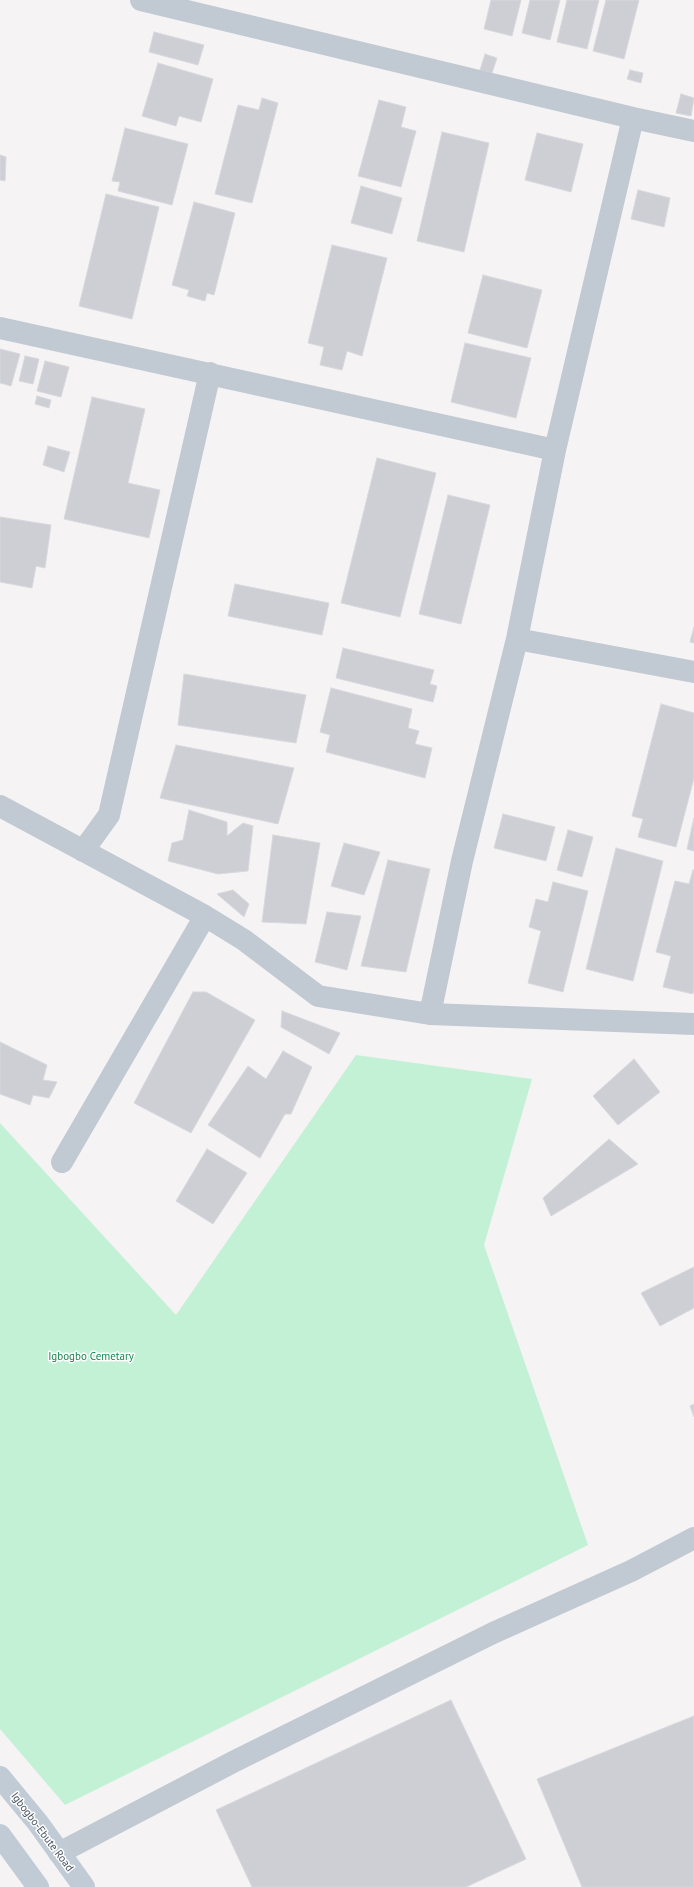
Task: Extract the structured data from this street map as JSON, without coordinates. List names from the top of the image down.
{
  "streets": {
    "main road": ["Igbogbo-Ebute Road"]
  },
  "parks": ["Igbogbo Cemetary"]
}
